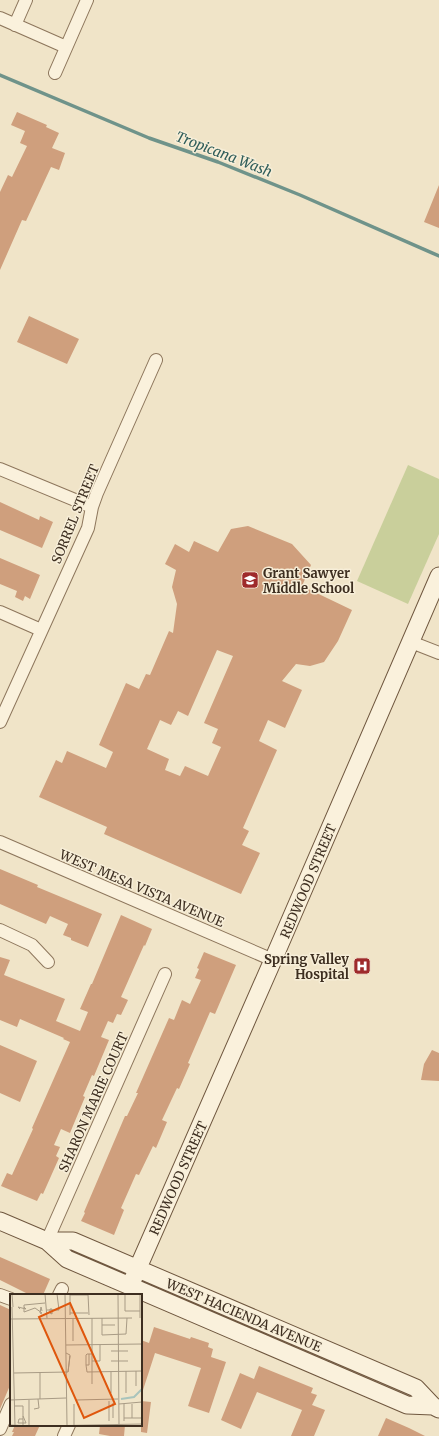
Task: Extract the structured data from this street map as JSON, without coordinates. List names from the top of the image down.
{
  "streets": {
    "main road": ["REDWOOD STREET", "WEST HACIENDA AVENUE"],
    "street": ["SORREL STREET", "WEST MESA VISTA AVENUE", "SHARON MARIE COURT"]
  },
  "crossings": [
    ["REDWOOD STREET", "WEST MESA VISTA AVENUE"],
    ["REDWOOD STREET", "WEST HACIENDA AVENUE"],
    ["SHARON MARIE COURT", "WEST HACIENDA AVENUE"]
  ],
  "water": ["Tropicana Wash"],
  "places": {
    "school or university": ["Grant Sawyer Middle School"],
    "hospital": ["Spring Valley Hospital"]
  }
}
